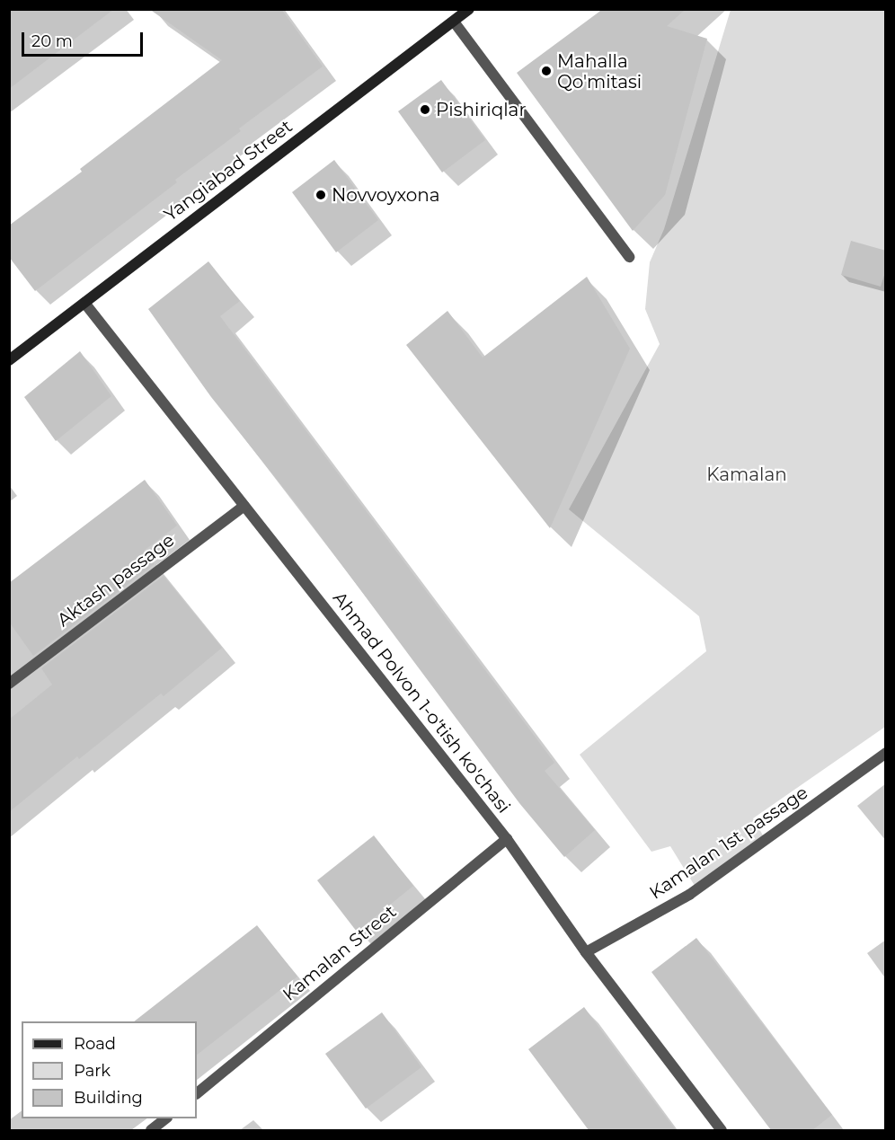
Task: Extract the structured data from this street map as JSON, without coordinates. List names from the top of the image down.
{
  "streets": {
    "street": [
      "Yangiabad Street",
      "Aktash passage",
      "Ahmad Polvon 1-o'tish ko'chasi",
      "Kamalan 1st passage",
      "Kamalan Street"
    ]
  },
  "crossings": [
    ["Yangiabad Street", "Ahmad Polvon 1-o'tish ko'chasi"],
    ["Aktash passage", "Ahmad Polvon 1-o'tish ko'chasi"],
    ["Ahmad Polvon 1-o'tish ko'chasi", "Kamalan 1st passage"],
    ["Ahmad Polvon 1-o'tish ko'chasi", "Kamalan Street"]
  ],
  "parks": ["Kamalan"],
  "places": ["Mahalla Qo'mitasi", "Pishiriqlar", "Novvoyxona"],
  "legend": ["Road", "Park", "Building"],
  "scale_bar": "20 m"
}
